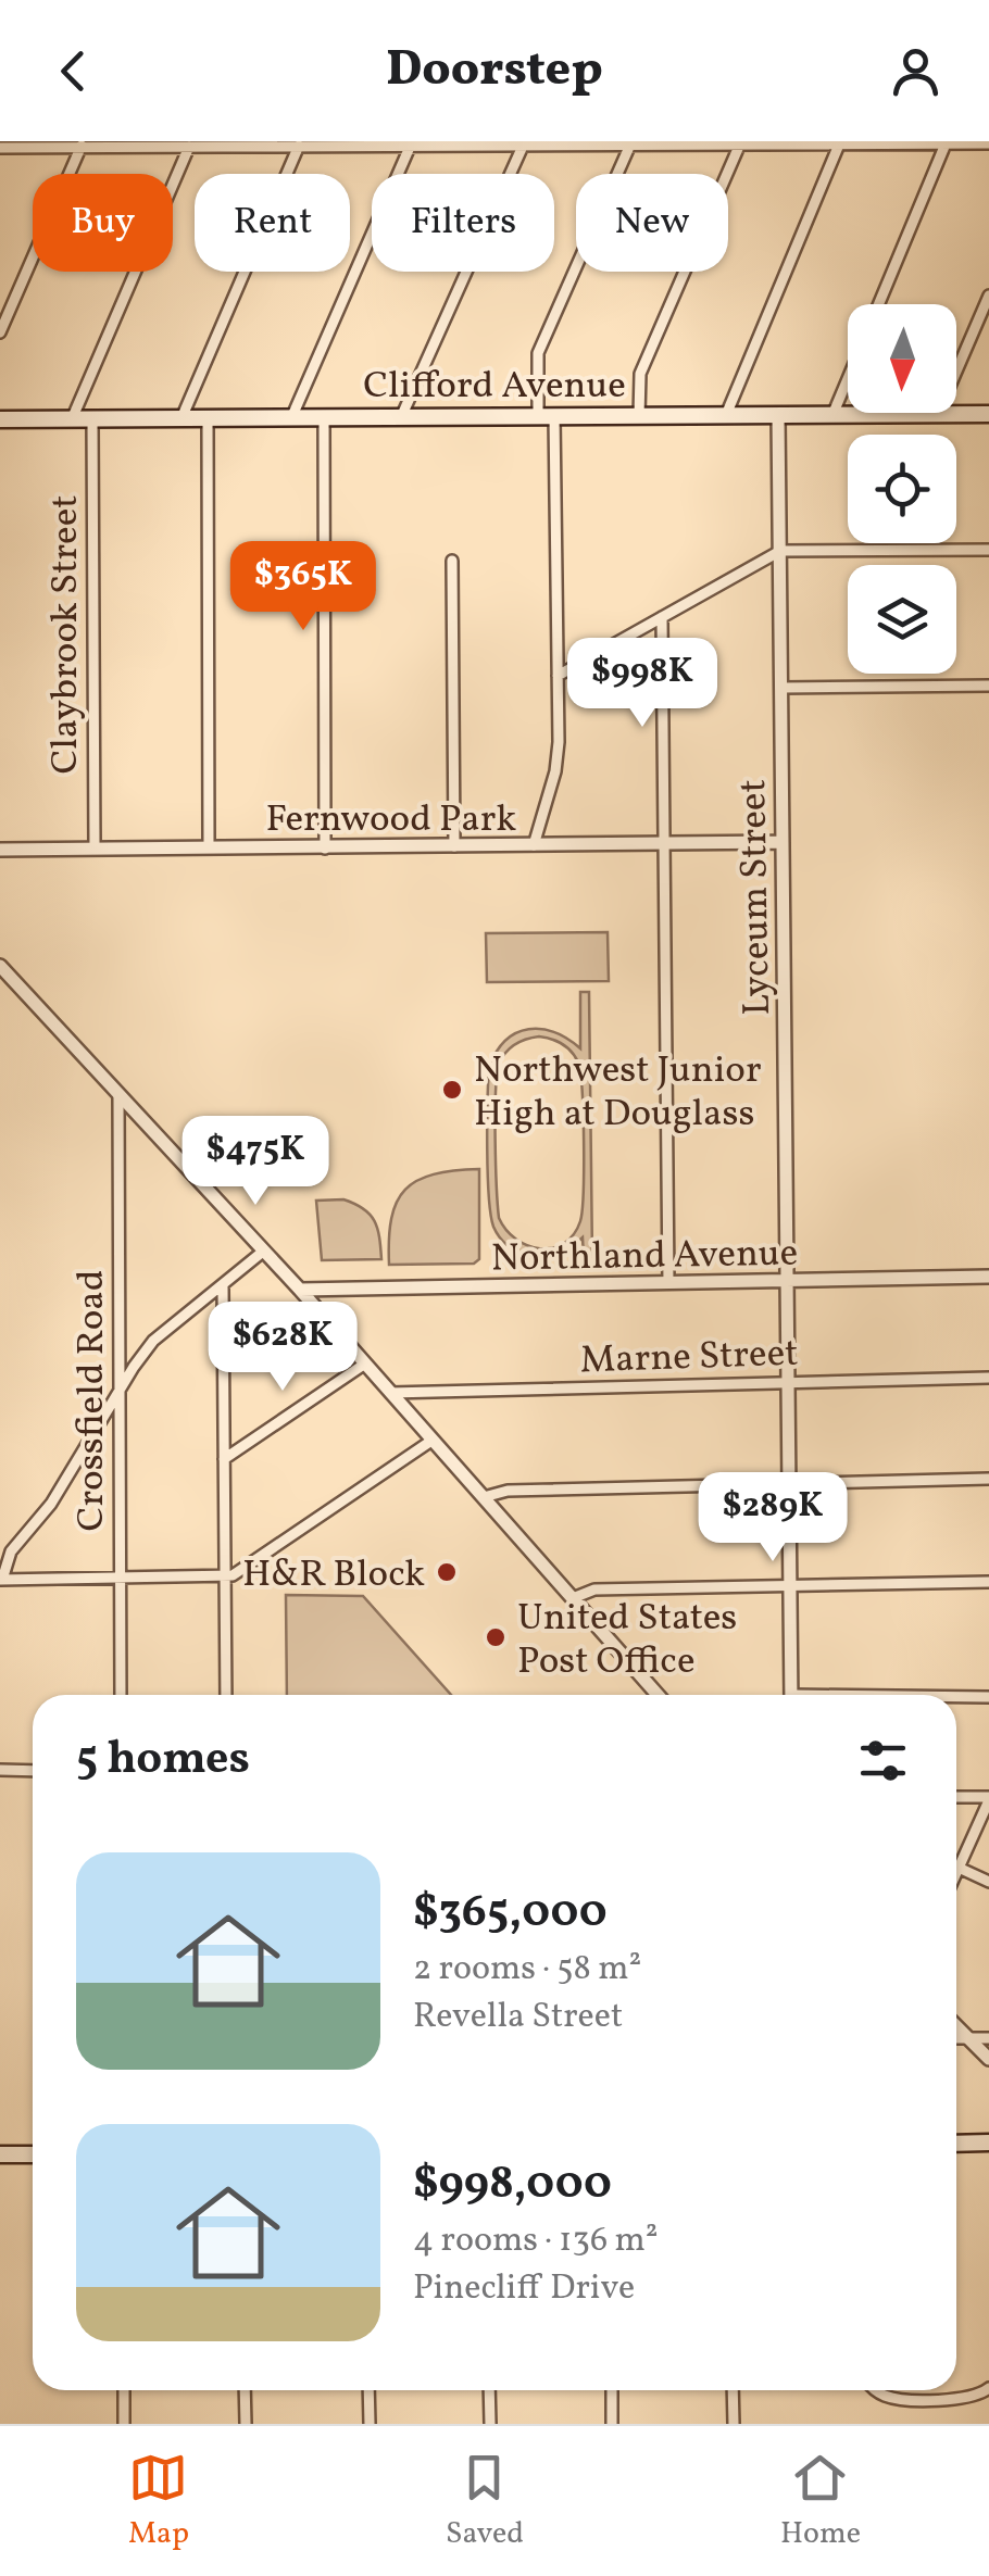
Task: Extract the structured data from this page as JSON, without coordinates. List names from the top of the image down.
{
  "streets": {
    "main road": ["Clifford Avenue"],
    "street": [
      "Claybrook Street",
      "Fernwood Park",
      "Lyceum Street",
      "Northland Avenue",
      "Marne Street",
      "Crossfield Road"
    ]
  },
  "crossings": [
    ["Clifford Avenue", "Claybrook Street"],
    ["Clifford Avenue", "Lyceum Street"],
    ["Claybrook Street", "Fernwood Park"],
    ["Fernwood Park", "Lyceum Street"],
    ["Lyceum Street", "Northland Avenue"],
    ["Lyceum Street", "Marne Street"]
  ],
  "places": ["Northwest Junior High at Douglass", "H&R Block", "United States Post Office"],
  "north": "bottom",
  "page": {
    "header": "Doorstep",
    "chip": [
      "Buy",
      "Rent",
      "Filters",
      "New"
    ],
    "price": [
      "$365K",
      "$998K",
      "$475K",
      "$628K",
      "$289K"
    ],
    "heading": "5 homes",
    "list": [
      {
        "name": "$365,000",
        "note": "2 rooms · 58 m² · Revella Street"
      },
      {
        "name": "$998,000",
        "note": "4 rooms · 136 m² · Pinecliff Drive"
      }
    ],
    "tabs": ["Map", "Saved", "Home"]
  }
}
